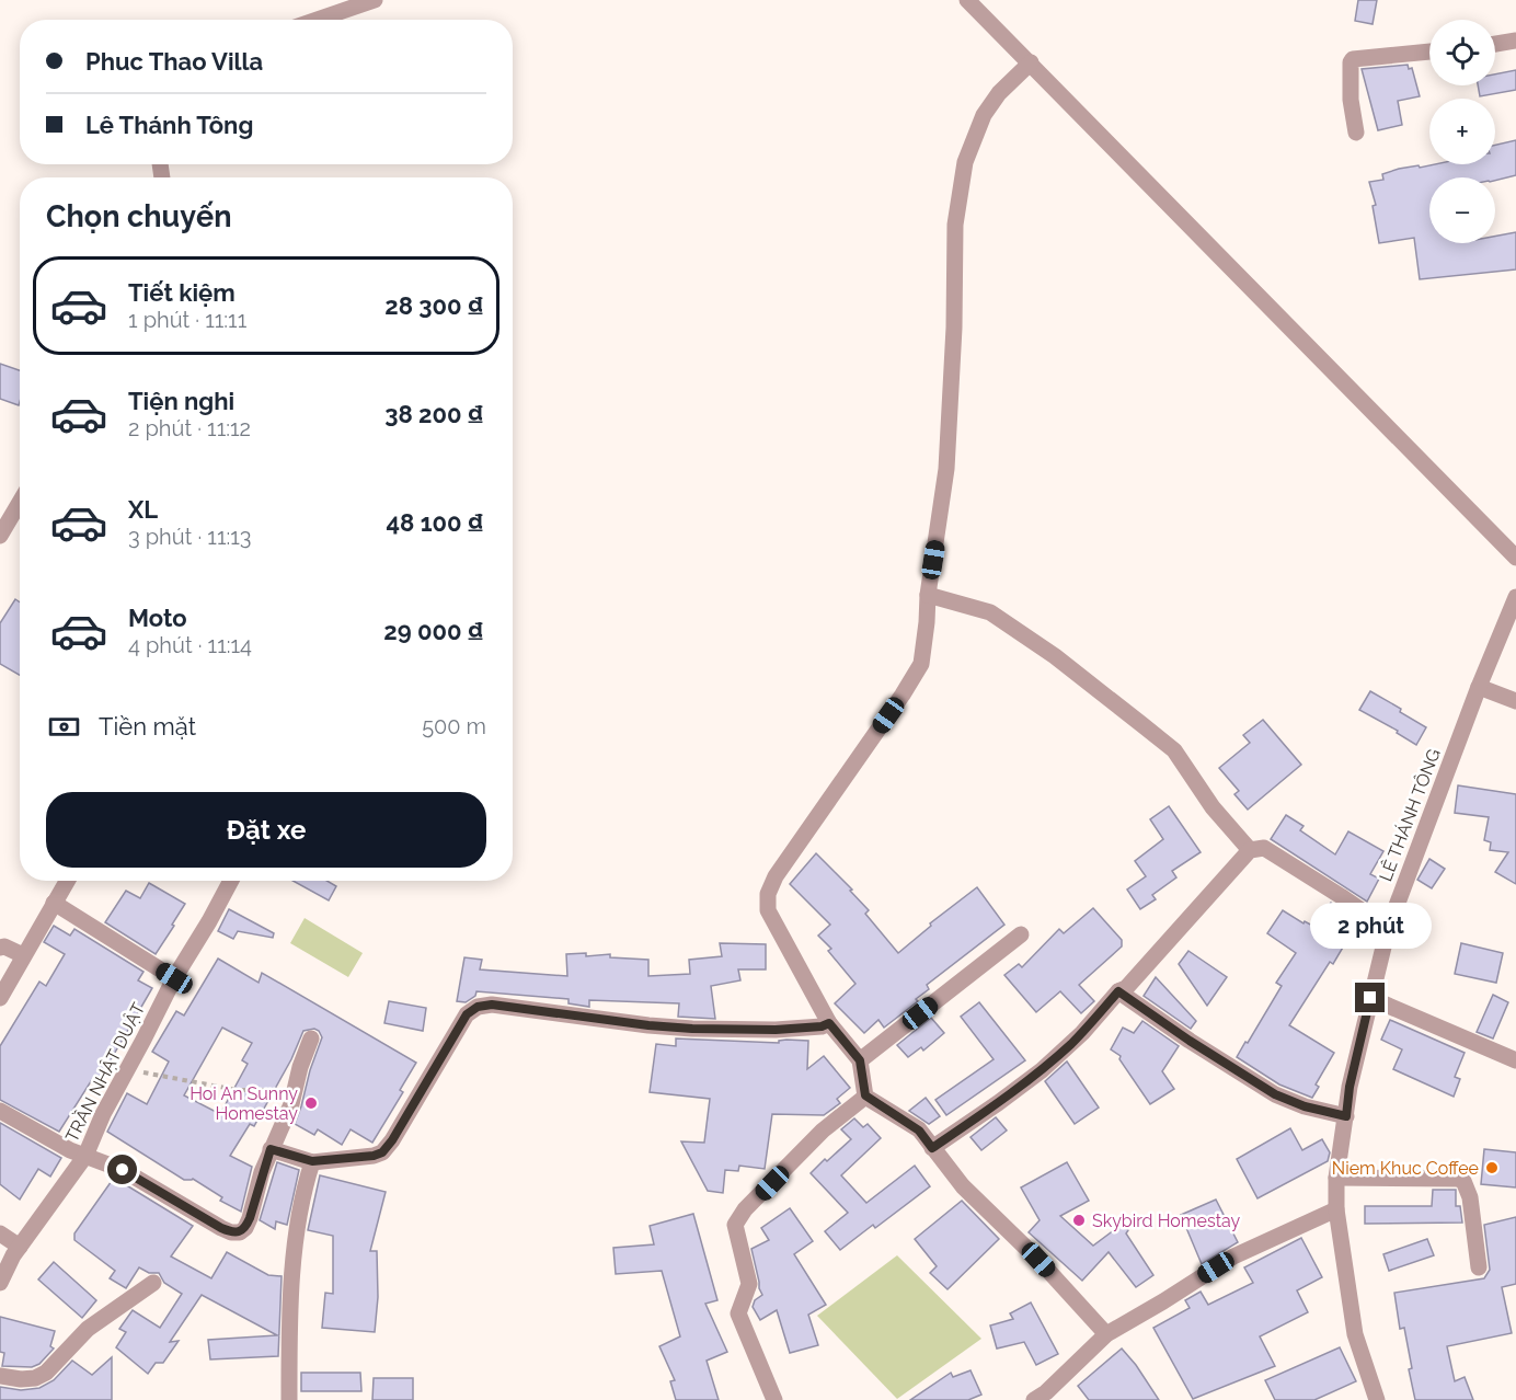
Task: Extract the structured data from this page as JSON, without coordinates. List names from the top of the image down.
{
  "streets": {
    "street": ["LÊ THÁNH TÔNG", "TRẦN NHẬT DUẬT"]
  },
  "places": ["Hoi An Sunny Homestay", "Niem Khuc Coffee", "Skybird Homestay"],
  "page": {
    "map_buttons": ["+", "−"],
    "banner": ["Phuc Thao Villa", "Lê Thánh Tông"],
    "heading": "Chọn chuyến",
    "list": [
      {
        "name": "Tiết kiệm",
        "note": "1 phút · 11:11",
        "value": "28 300 ₫"
      },
      {
        "name": "Tiện nghi",
        "note": "2 phút · 11:12",
        "value": "38 200 ₫"
      },
      {
        "name": "XL",
        "note": "3 phút · 11:13",
        "value": "48 100 ₫"
      },
      {
        "name": "Moto",
        "note": "4 phút · 11:14",
        "value": "29 000 ₫"
      }
    ],
    "pay": ["Tiền mặt", "500 m"],
    "buttons": "Đặt xe",
    "bubble": "2 phút"
  }
}
